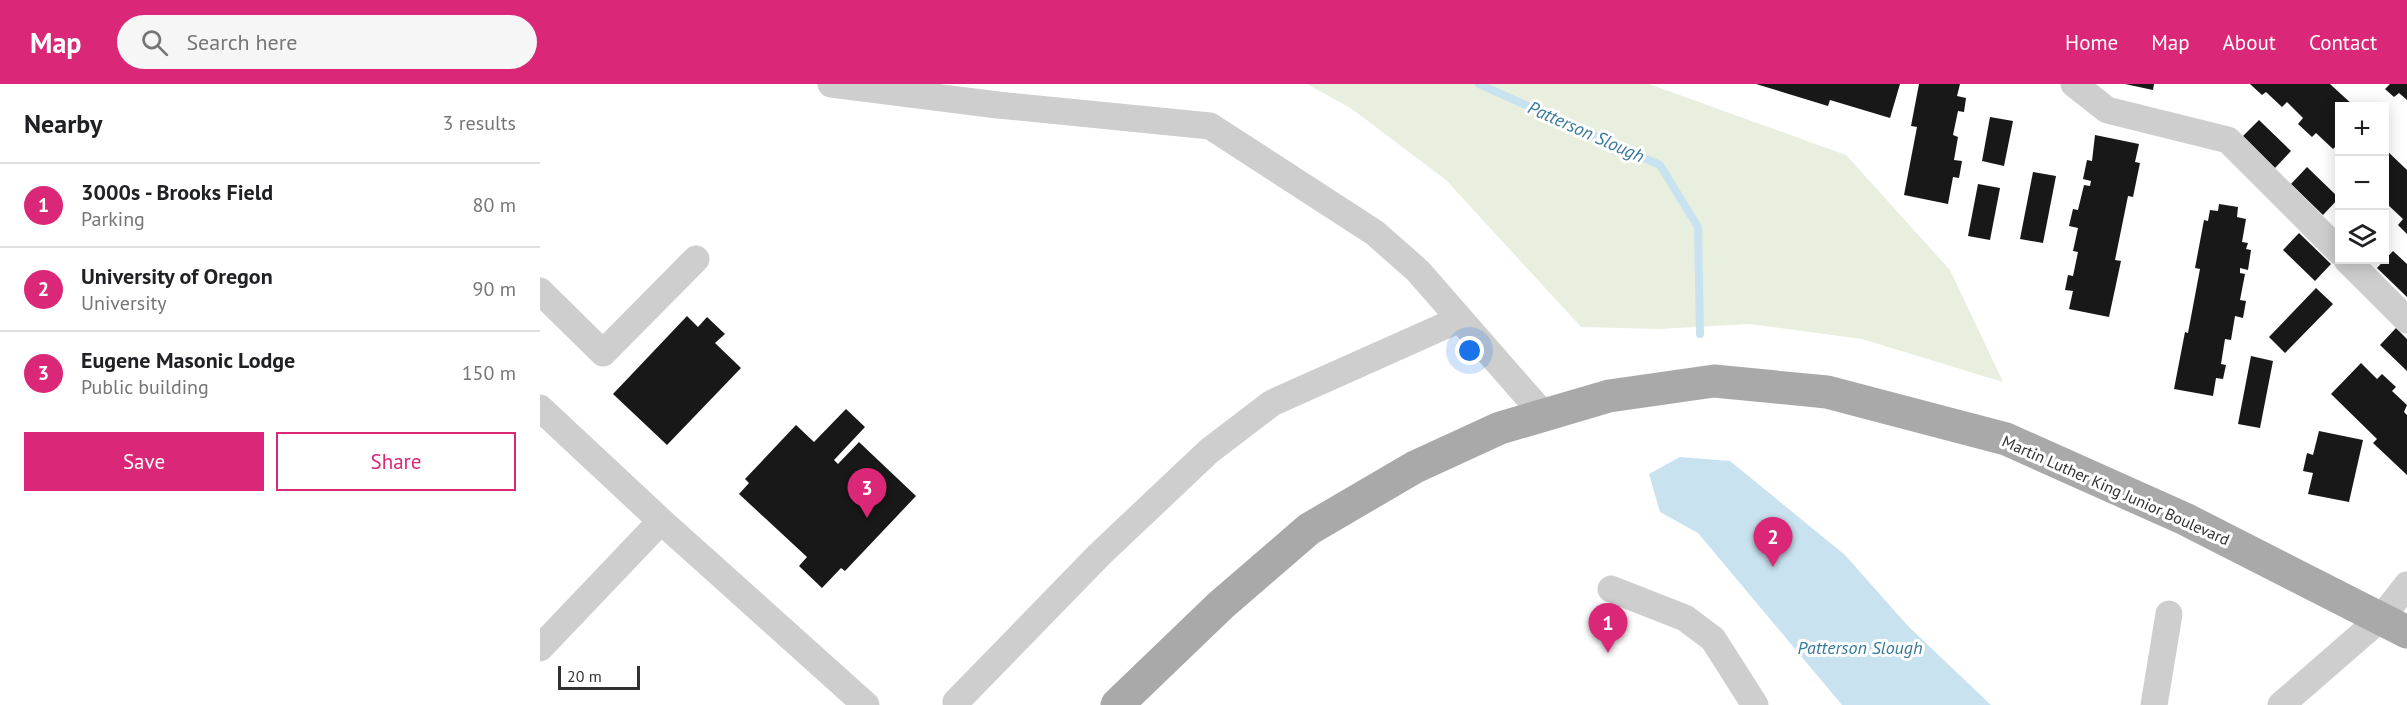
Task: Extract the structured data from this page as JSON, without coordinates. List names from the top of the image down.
{
  "streets": {
    "main road": ["Martin Luther King Junior Boulevard"]
  },
  "water": ["Patterson Slough"],
  "scale_bar": "20 m",
  "page": {
    "header": "Map",
    "search": "Search here",
    "nav": [
      "Home",
      "Map",
      "About",
      "Contact"
    ],
    "heading": ["Nearby", "3 results"],
    "map_buttons": ["+", "−"],
    "list": [
      {
        "mark": "1",
        "name": "3000s - Brooks Field",
        "note": "Parking",
        "value": "80 m"
      },
      {
        "mark": "2",
        "name": "University of Oregon",
        "note": "University",
        "value": "90 m"
      },
      {
        "mark": "3",
        "name": "Eugene Masonic Lodge",
        "note": "Public building",
        "value": "150 m"
      }
    ],
    "buttons": ["Save", "Share"],
    "pins": ["3", "2", "1"],
    "scale": "20 m"
  }
}
